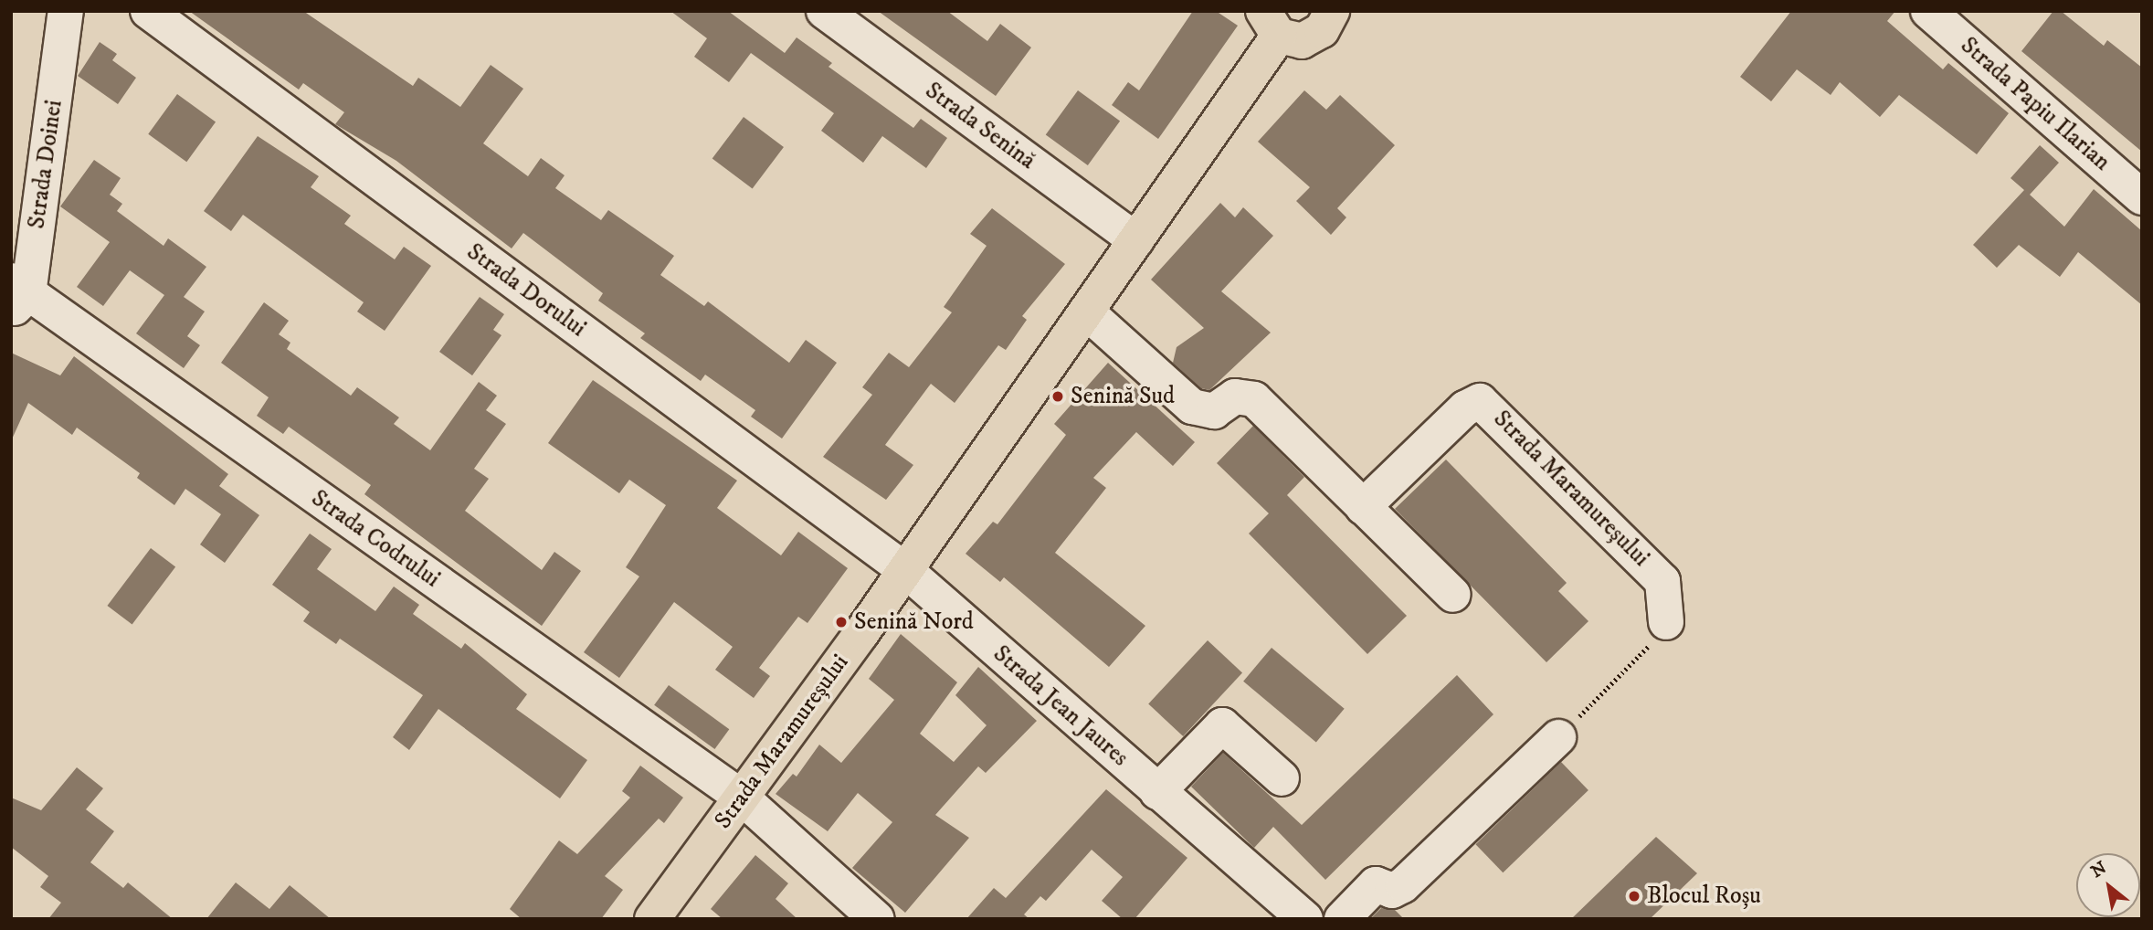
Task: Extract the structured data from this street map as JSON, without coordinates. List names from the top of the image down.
{
  "streets": {
    "main road": ["Strada Maramureșului"],
    "street": [
      "Strada Papiu Ilarian",
      "Strada Senină",
      "Strada Doinei",
      "Strada Dorului",
      "Strada Codrului",
      "Strada Jean Jaures"
    ]
  },
  "crossings": [
    ["Strada Senină", "Strada Maramureșului"],
    ["Strada Doinei", "Strada Codrului"],
    ["Strada Dorului", "Strada Maramureșului"],
    ["Strada Dorului", "Strada Jean Jaures"],
    ["Strada Maramureșului", "Strada Codrului"],
    ["Strada Maramureșului", "Strada Jean Jaures"]
  ],
  "places": ["Senină Sud", "Senină Nord", "Blocul Roșu"],
  "north": "top left"
}
